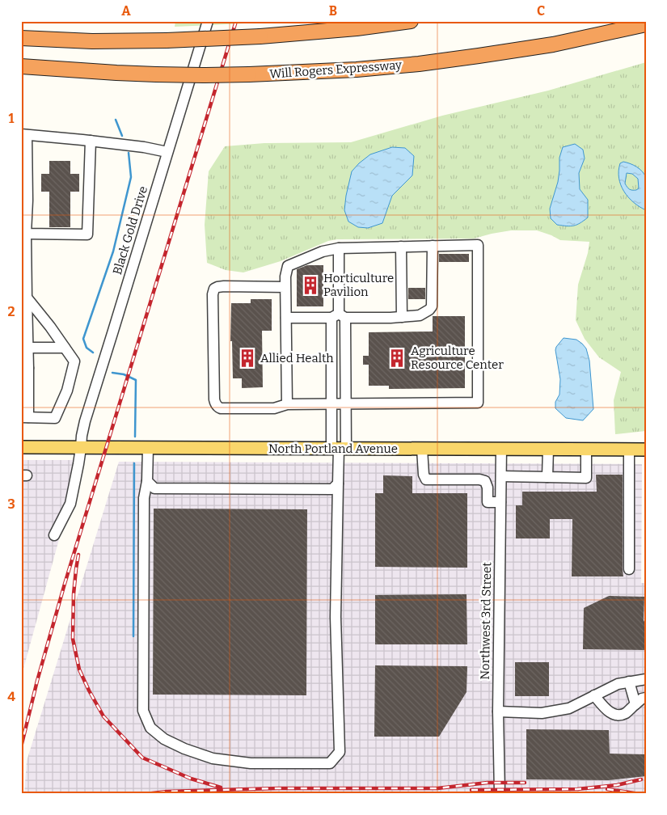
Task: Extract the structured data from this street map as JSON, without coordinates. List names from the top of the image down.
{
  "streets": {
    "highway": ["Will Rogers Expressway"],
    "main road": ["North Portland Avenue"],
    "street": ["Black Gold Drive", "Northwest 3rd Street"]
  },
  "crossings": [
    ["Black Gold Drive", "North Portland Avenue"],
    ["North Portland Avenue", "Northwest 3rd Street"]
  ],
  "places": {
    "building": ["Horticulture Pavilion", "Allied Health", "Agriculture Resource Center"]
  },
  "grid": {
    "columns": ["A", "B", "C"],
    "rows": [
      "1",
      "2",
      "3",
      "4"
    ]
  }
}
